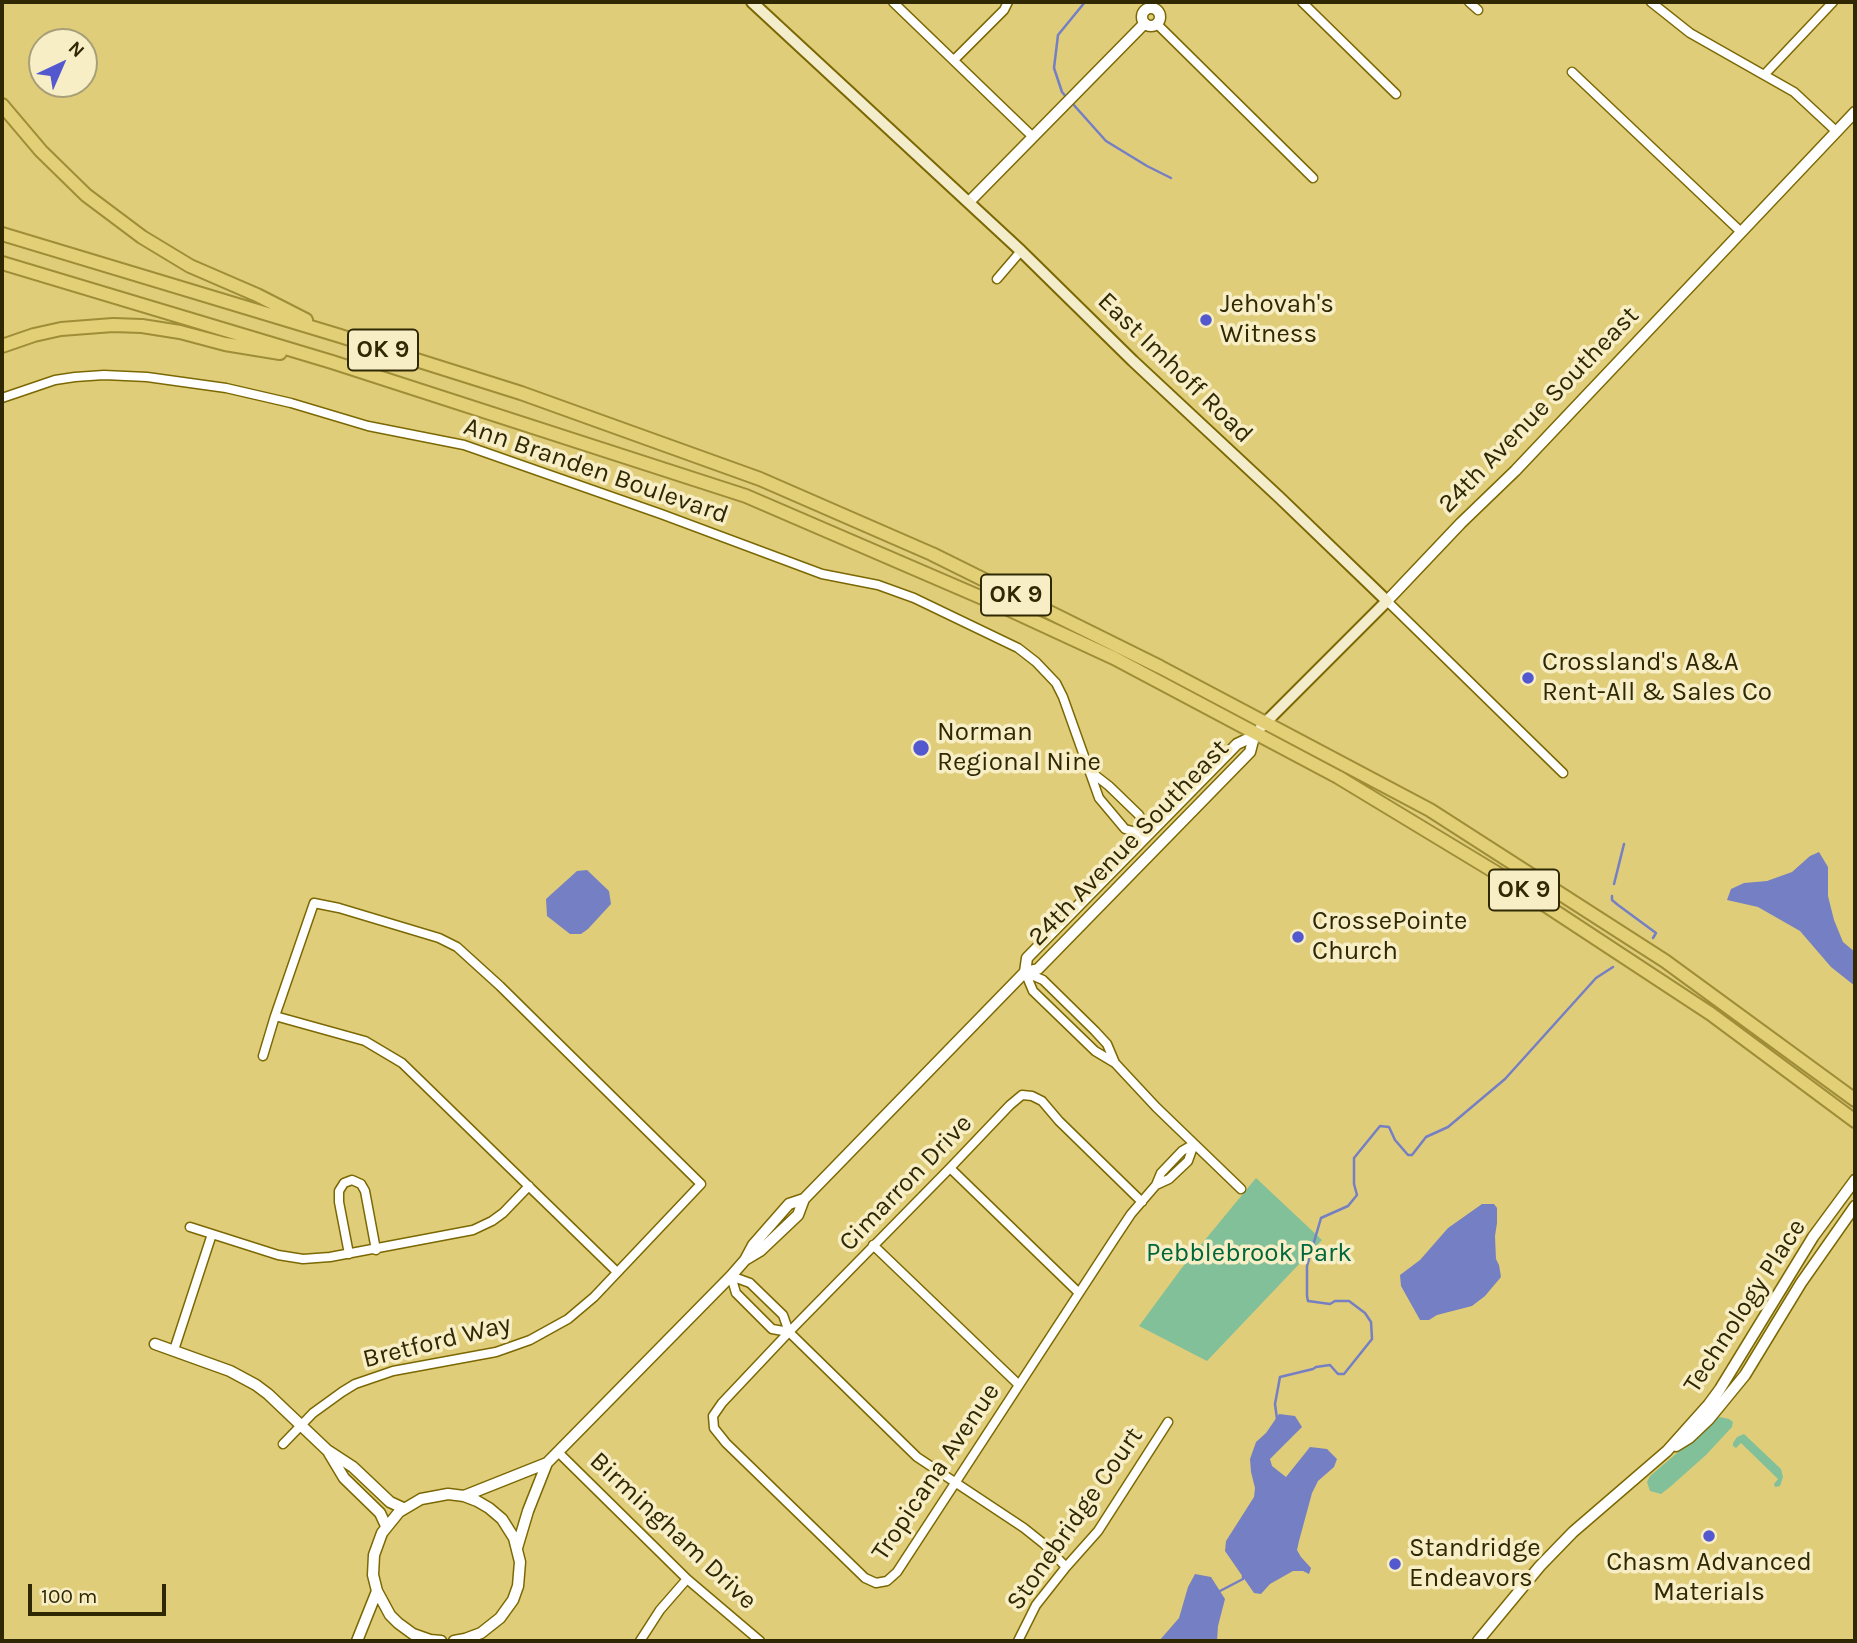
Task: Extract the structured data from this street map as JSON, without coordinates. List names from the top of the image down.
{
  "streets": {
    "highway": ["OK 9"],
    "main road": ["East Imhoff Road", "24th Avenue Southeast"],
    "street": [
      "Ann Branden Boulevard",
      "Cimarron Drive",
      "Technology Place",
      "Bretford Way",
      "Tropicana Avenue",
      "Stonebridge Court",
      "Birmingham Drive"
    ]
  },
  "crossings": [
    ["OK 9", "24th Avenue Southeast"],
    ["East Imhoff Road", "24th Avenue Southeast"],
    ["24th Avenue Southeast", "Ann Branden Boulevard"],
    ["24th Avenue Southeast", "Birmingham Drive"],
    ["Cimarron Drive", "Tropicana Avenue"]
  ],
  "parks": ["Pebblebrook Park"],
  "places": [
    "Jehovah's Witness",
    "Crossland's A&A Rent-All & Sales Co",
    "Norman Regional Nine",
    "CrossePointe Church",
    "Chasm Advanced Materials",
    "Standridge Endeavors"
  ],
  "scale_bar": "100 m",
  "north": "top right"
}
